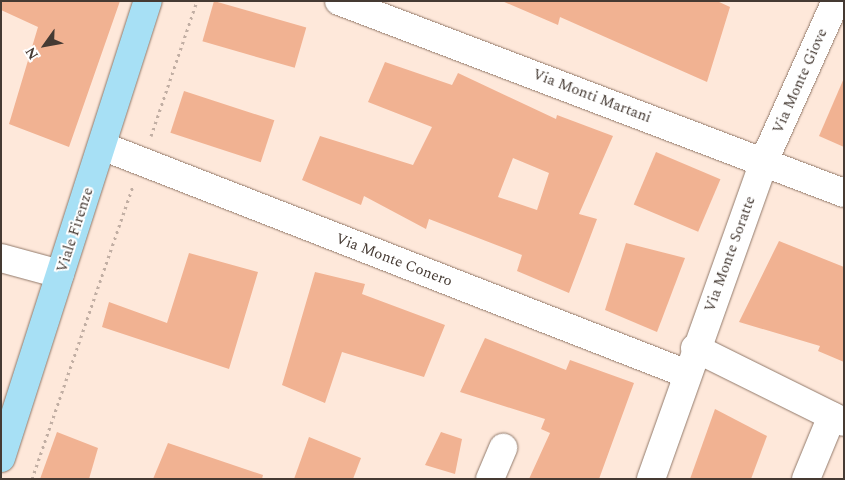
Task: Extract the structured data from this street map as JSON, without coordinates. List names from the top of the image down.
{
  "streets": {
    "main road": ["Viale Firenze"],
    "street": [
      "Via Monte Giove",
      "Via Monti Martani",
      "Via Monte Soratte",
      "Via Monte Conero"
    ]
  },
  "crossings": [
    ["Via Monte Giove", "Via Monti Martani"],
    ["Via Monte Giove", "Via Monte Soratte"],
    ["Via Monti Martani", "Via Monte Soratte"],
    ["Viale Firenze", "Via Monte Conero"],
    ["Via Monte Soratte", "Via Monte Conero"]
  ],
  "north": "bottom left"
}
